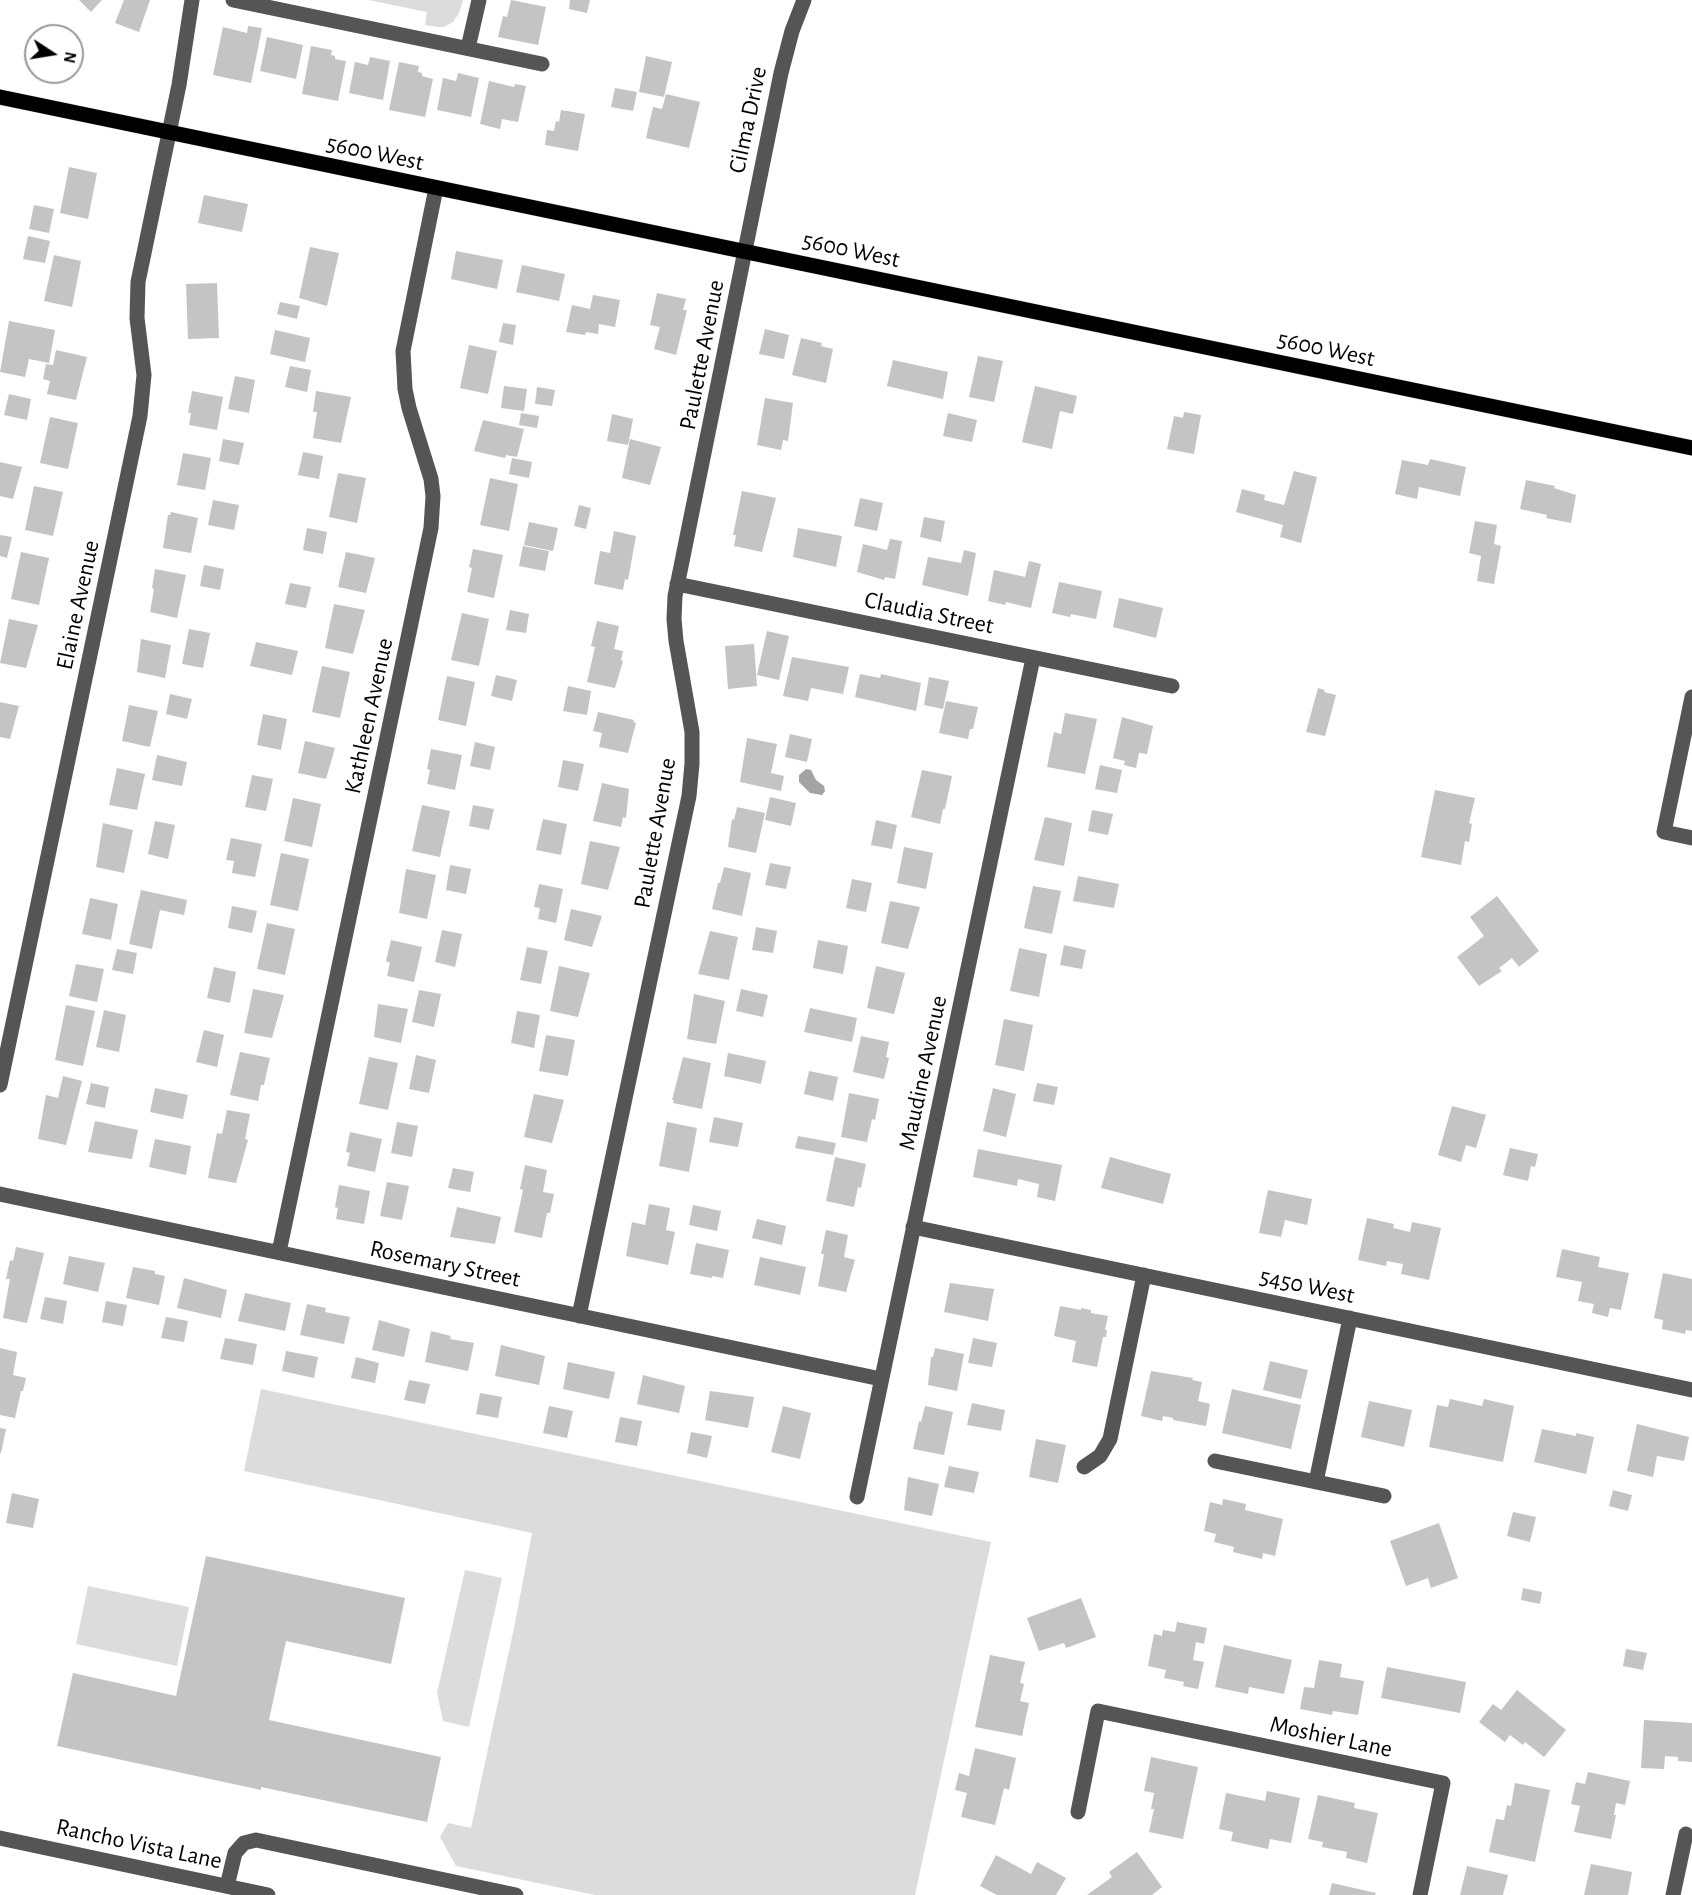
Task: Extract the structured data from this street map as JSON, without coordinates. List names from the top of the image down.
{
  "streets": {
    "main road": ["5600 West"],
    "street": [
      "Cilma Drive",
      "Paulette Avenue",
      "Elaine Avenue",
      "Claudia Street",
      "Kathleen Avenue",
      "Maudine Avenue",
      "Rosemary Street",
      "5450 West",
      "Moshier Lane",
      "Rancho Vista Lane"
    ]
  },
  "crossings": [
    ["Cilma Drive", "5600 West"],
    ["Cilma Drive", "Paulette Avenue"],
    ["5600 West", "Paulette Avenue"],
    ["5600 West", "Elaine Avenue"],
    ["5600 West", "Kathleen Avenue"],
    ["Paulette Avenue", "Claudia Street"],
    ["Paulette Avenue", "Rosemary Street"],
    ["Claudia Street", "Maudine Avenue"],
    ["Kathleen Avenue", "Rosemary Street"],
    ["Maudine Avenue", "Rosemary Street"],
    ["Maudine Avenue", "5450 West"]
  ],
  "north": "right"
}
